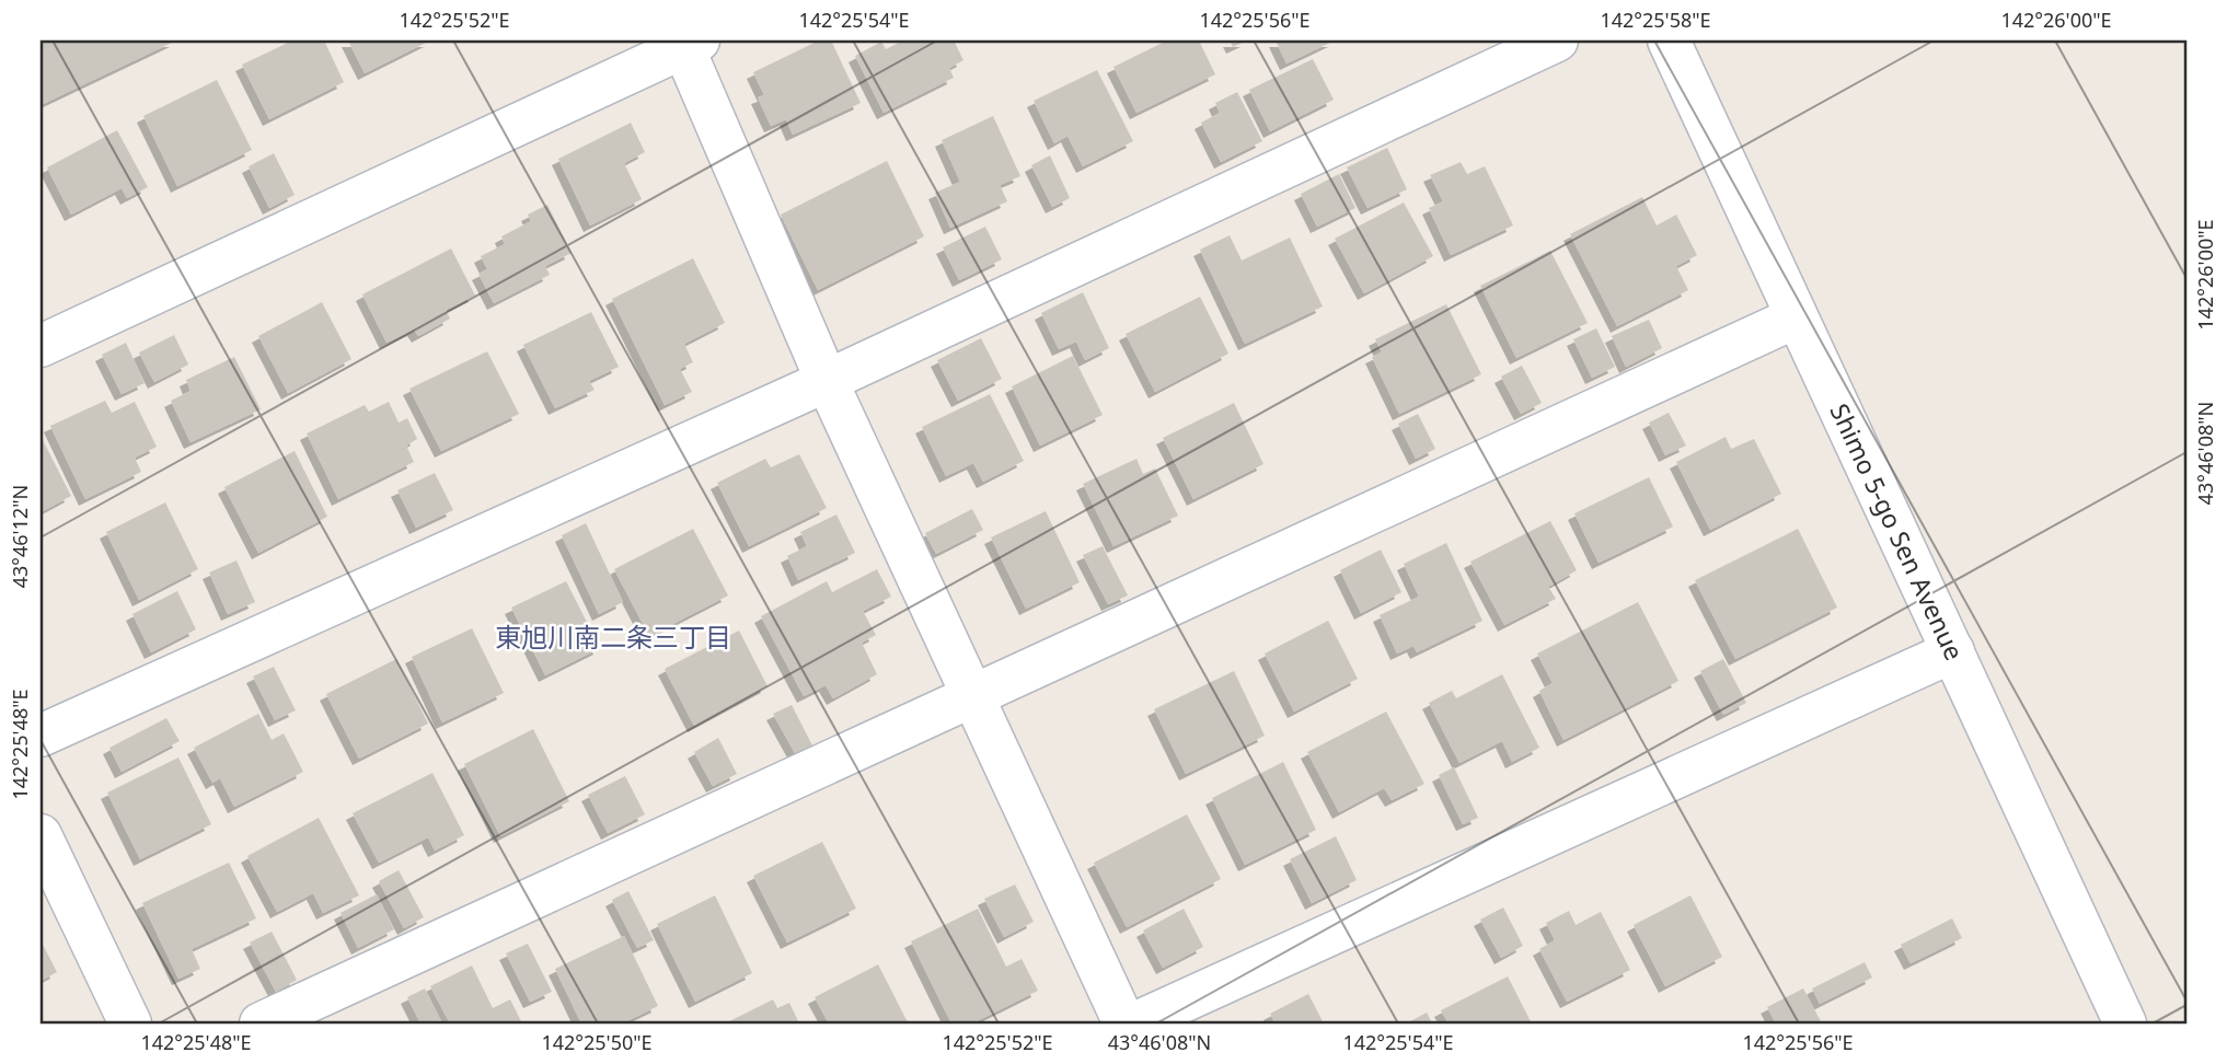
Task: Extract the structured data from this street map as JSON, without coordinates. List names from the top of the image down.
{
  "streets": {
    "street": ["Shimo 5-go Sen Avenue"]
  },
  "districts": ["東旭川南二条三丁目"],
  "coordinates": [
    "142°25'52\"E",
    "142°25'54\"E",
    "142°25'56\"E",
    "142°25'58\"E",
    "142°26'00\"E",
    "43°46'08\"N",
    "43°46'12\"N",
    "142°25'48\"E",
    "142°25'50\"E"
  ]
}
